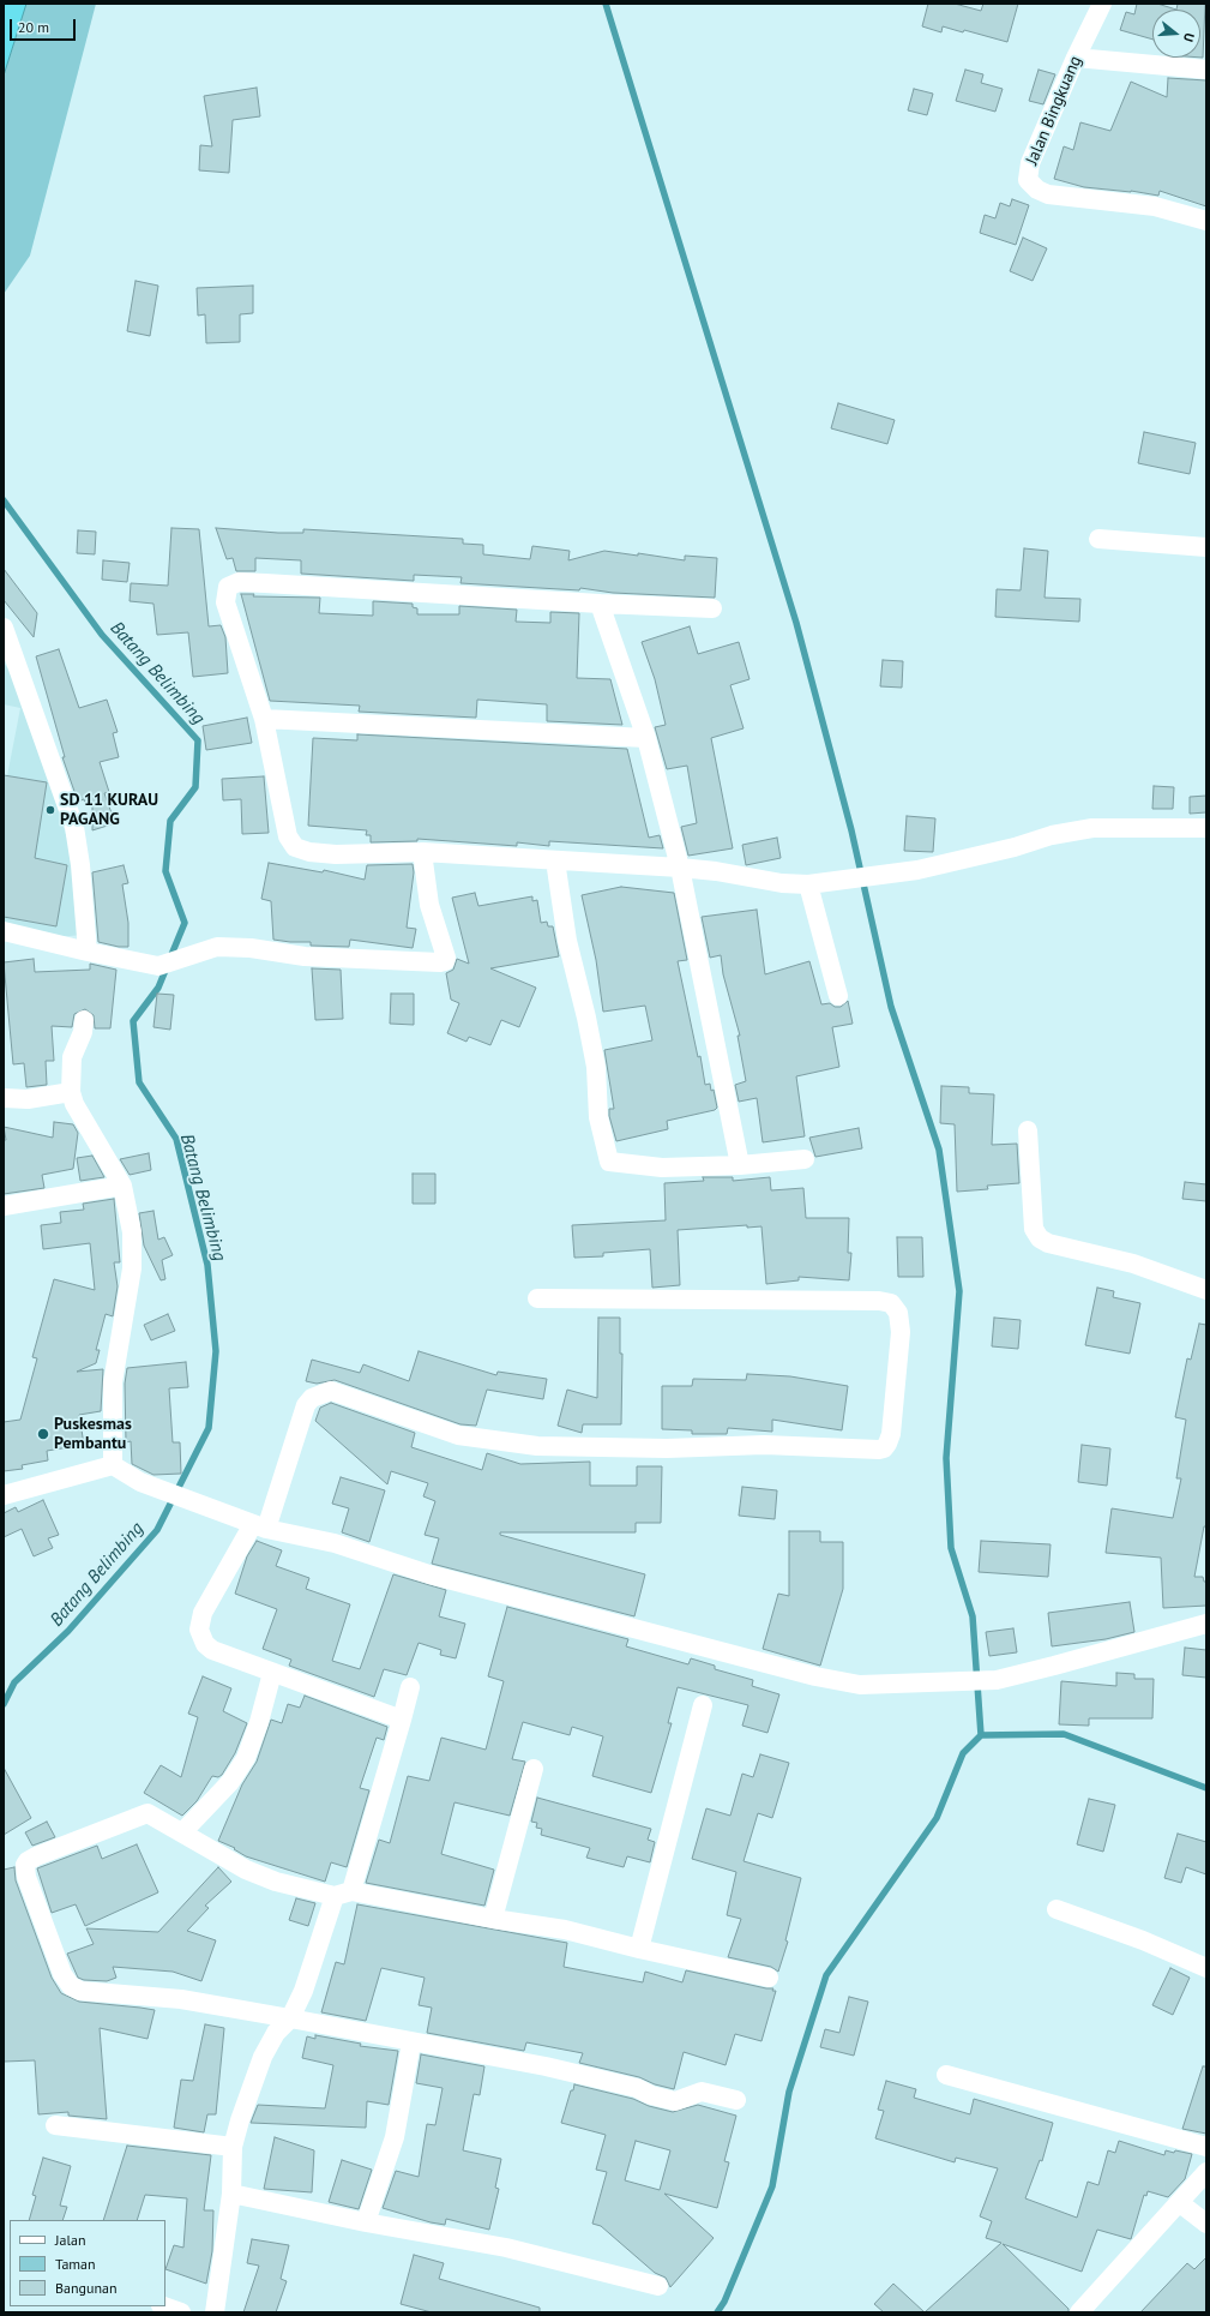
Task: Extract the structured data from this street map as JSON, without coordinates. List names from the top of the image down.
{
  "streets": {
    "street": ["Jalan Bingkuang"]
  },
  "water": ["Batang Belimbing"],
  "places": ["SD 11 KURAU PAGANG", "Puskesmas Pembantu"],
  "legend": ["Jalan", "Taman", "Bangunan"],
  "scale_bar": "20 m",
  "north": "right"
}
